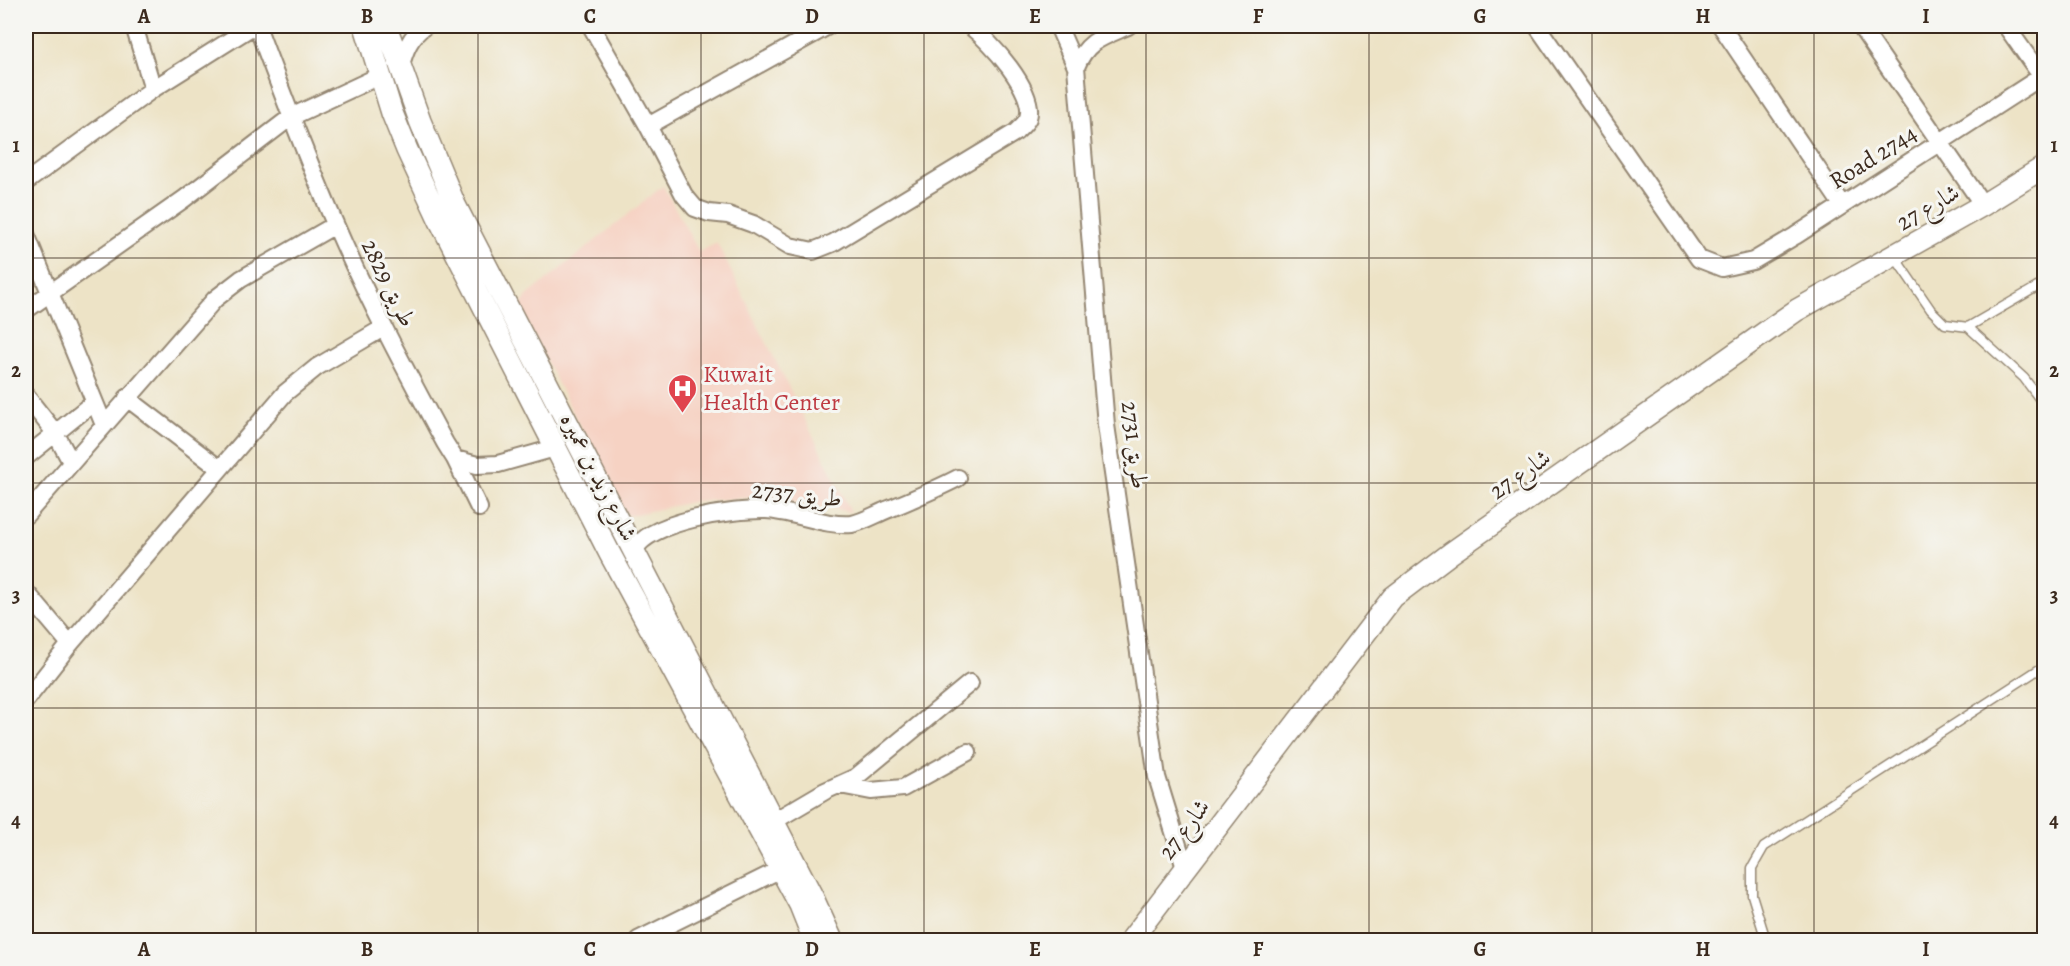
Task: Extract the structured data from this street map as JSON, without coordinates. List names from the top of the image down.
{
  "streets": {
    "street": [
      "Road 2744",
      "شارع 27",
      "طريق 2829",
      "طريق 2731",
      "شارع زيد بن عميره",
      "طريق 2737"
    ]
  },
  "crossings": [
    ["شارع 27", "طريق 2731"],
    ["شارع زيد بن عميره", "طريق 2737"]
  ],
  "places": {
    "hospital": ["Kuwait Health Center"]
  },
  "grid": {
    "columns": [
      "A",
      "B",
      "C",
      "D",
      "E",
      "F",
      "G",
      "H",
      "I"
    ],
    "rows": [
      "1",
      "2",
      "3",
      "4"
    ]
  }
}
